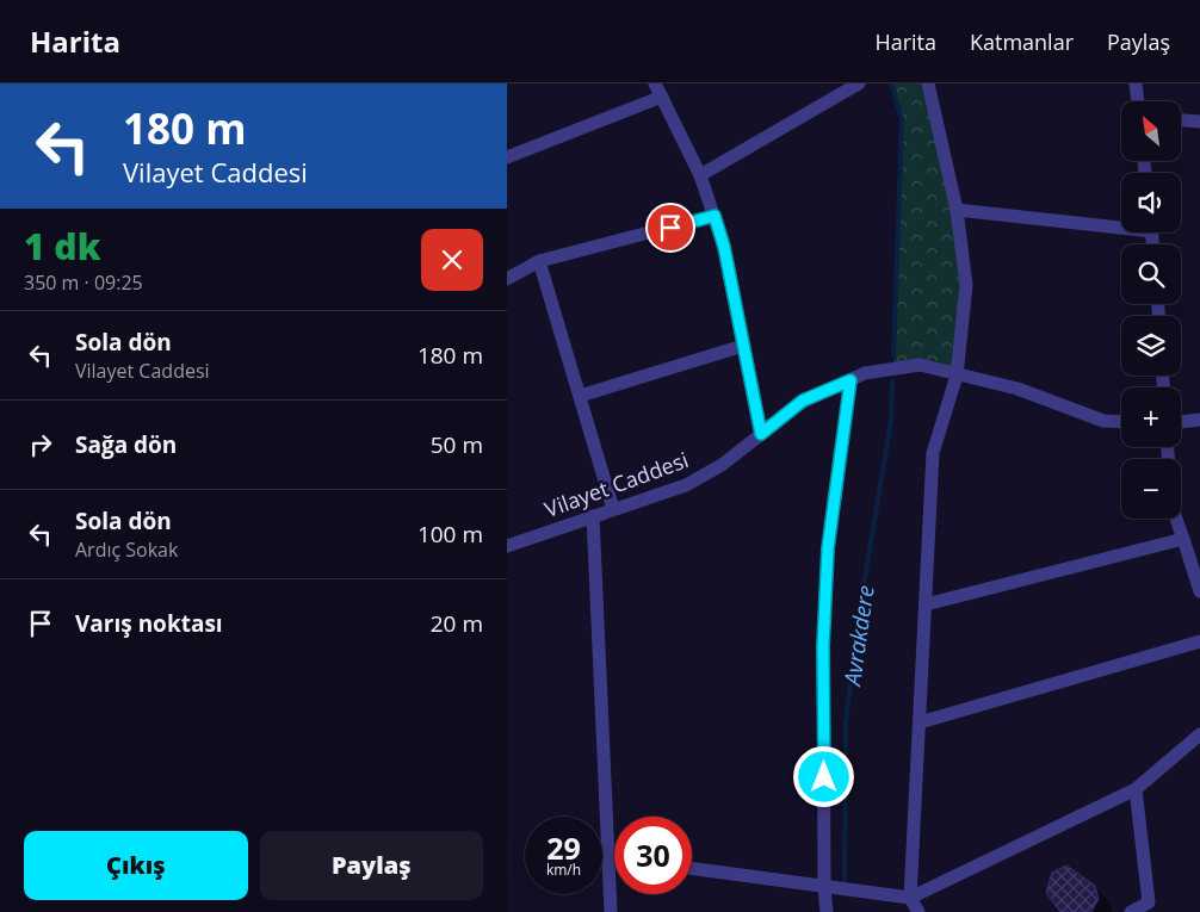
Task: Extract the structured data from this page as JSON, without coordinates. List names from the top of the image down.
{
  "streets": {
    "street": ["Vilayet Caddesi"]
  },
  "water": ["Avrakdere"],
  "north": "top left",
  "page": {
    "header": "Harita",
    "nav": ["Harita", "Katmanlar", "Paylaş"],
    "turn": ["180 m", "Vilayet Caddesi"],
    "map_buttons": ["+", "−"],
    "heading": ["1 dk", "350 m · 09:25"],
    "list": [
      {
        "name": "Sola dön",
        "note": "Vilayet Caddesi",
        "value": "180 m"
      },
      {
        "name": "Sağa dön",
        "value": "50 m"
      },
      {
        "name": "Sola dön",
        "note": "Ardıç Sokak",
        "value": "100 m"
      },
      {
        "name": "Varış noktası",
        "value": "20 m"
      }
    ],
    "speed": "29 km/h",
    "limit": "30",
    "buttons": ["Çıkış", "Paylaş"]
  }
}
